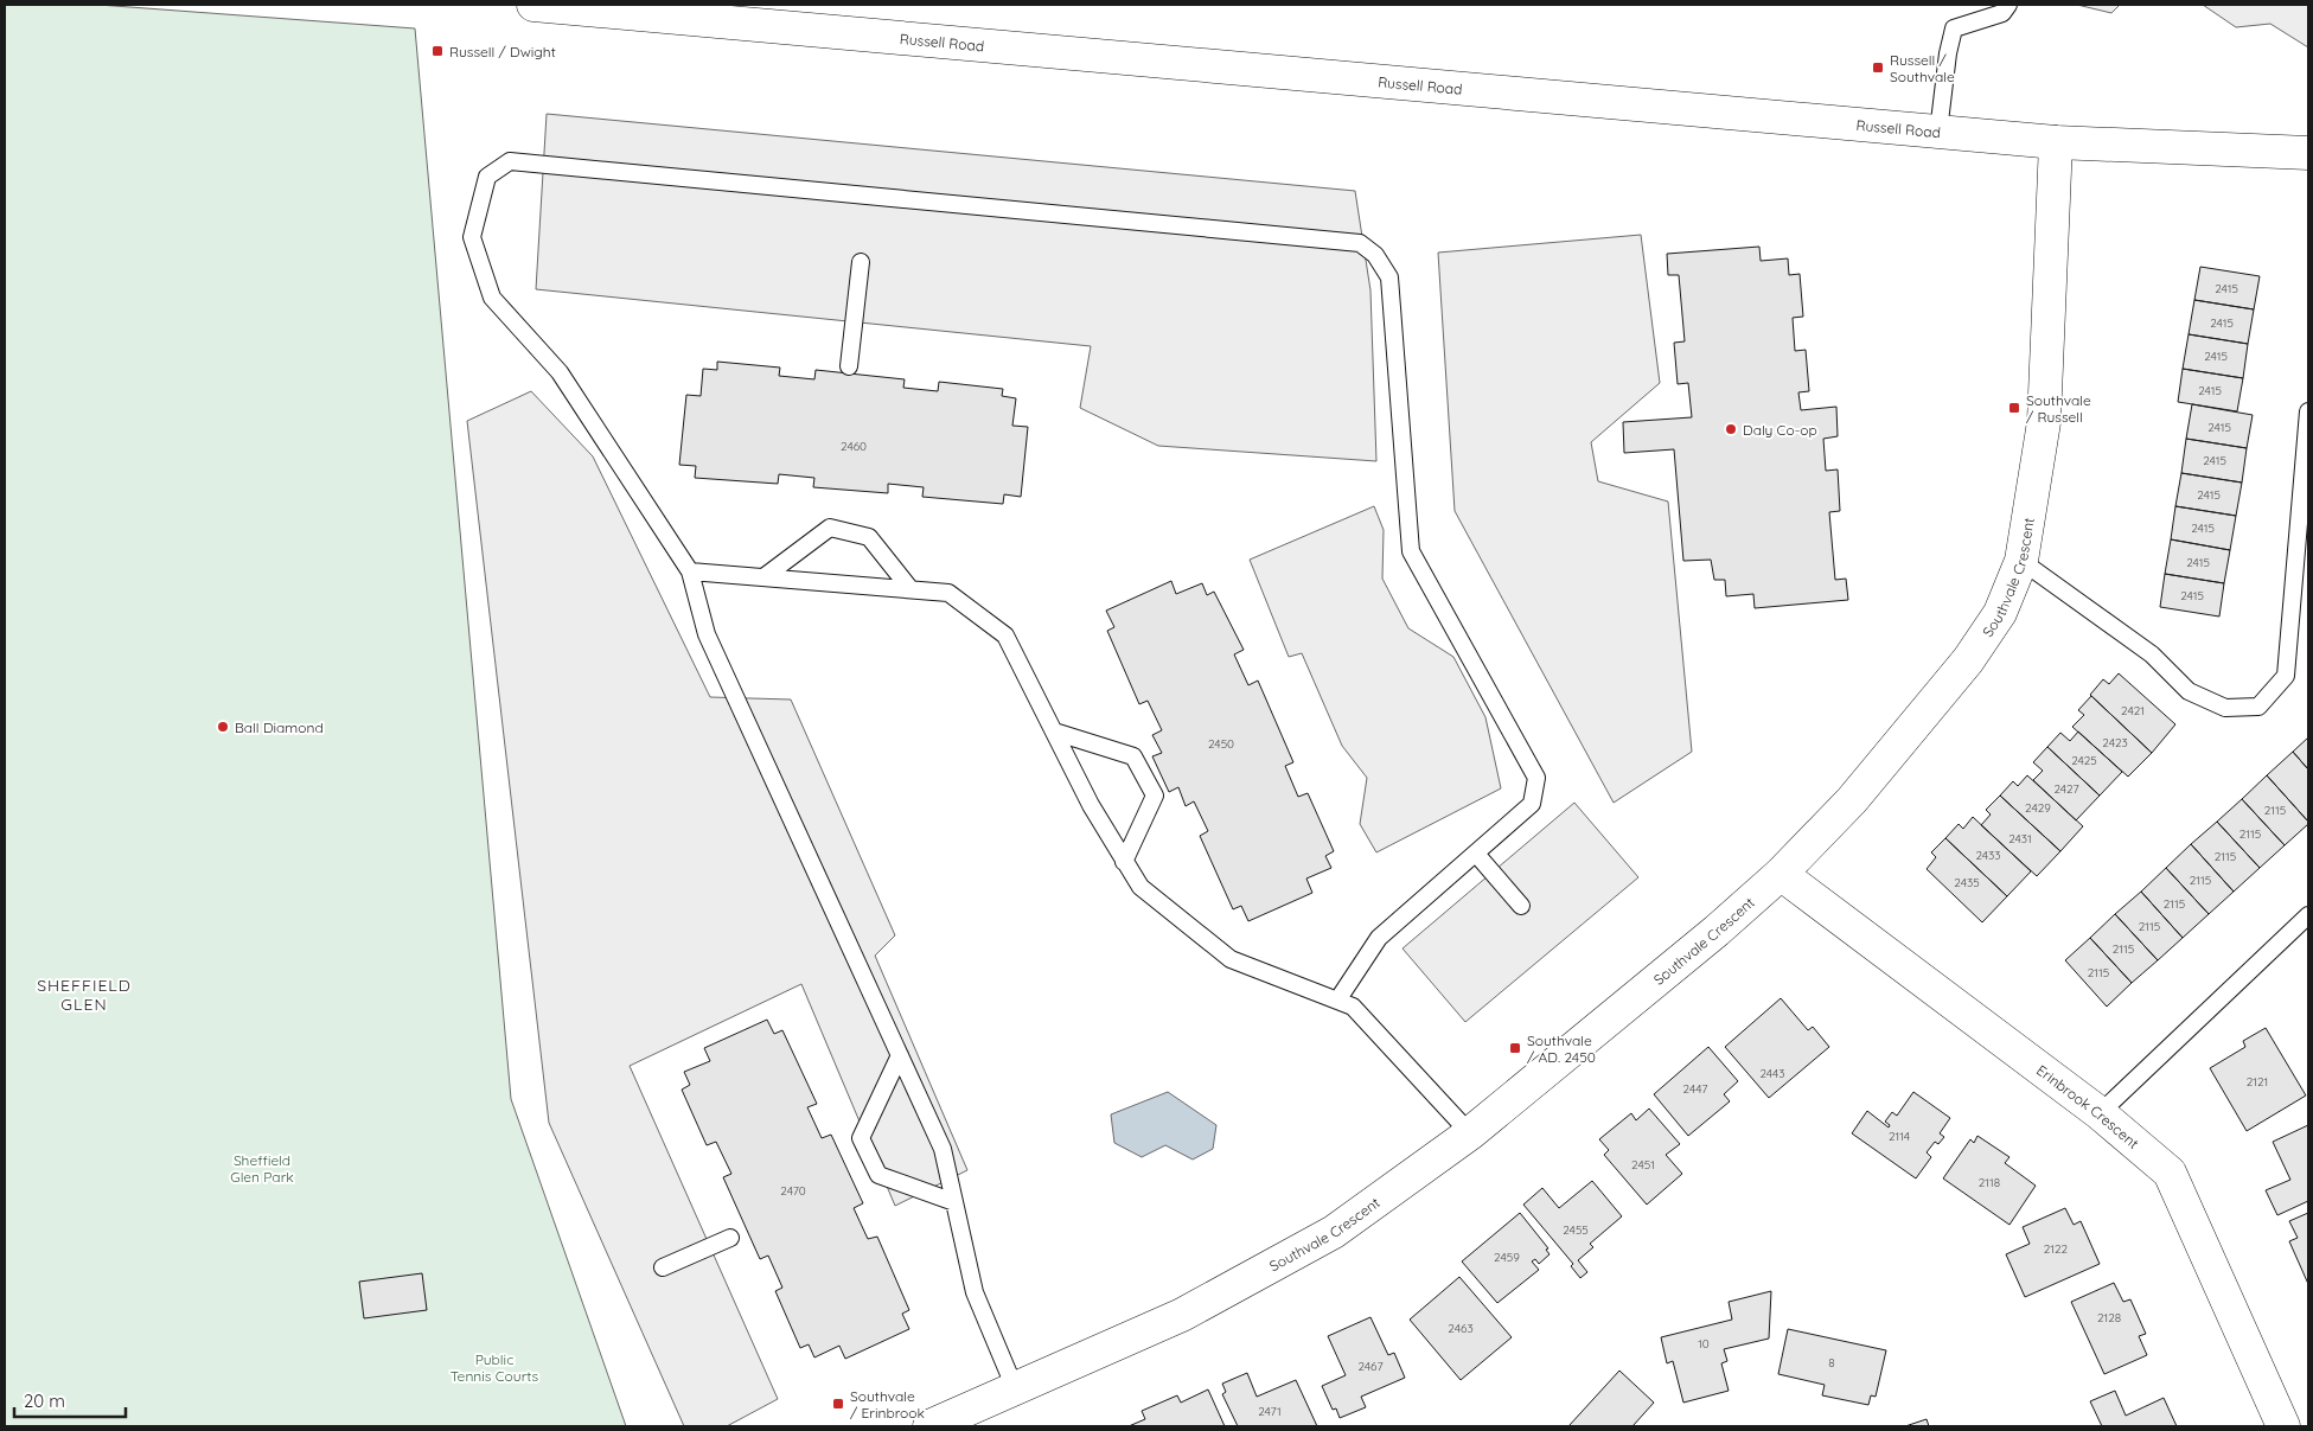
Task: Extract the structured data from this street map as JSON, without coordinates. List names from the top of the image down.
{
  "streets": {
    "street": ["Russell Road", "Southvale Crescent", "Erinbrook Crescent"]
  },
  "crossings": [
    ["Russell Road", "Southvale Crescent"],
    ["Southvale Crescent", "Erinbrook Crescent"]
  ],
  "districts": ["SHEFFIELD GLEN"],
  "parks": ["Sheffield Glen Park", "Public Tennis Courts"],
  "places": {
    "transit": [
      "Russell / Dwight",
      "Russell / Southvale",
      "Southvale / Russell",
      "Southvale / AD. 2450",
      "Southvale / Erinbrook"
    ],
    "other": ["Daly Co-op", "Ball Diamond"]
  },
  "house_numbers": [
    "2415",
    "2415",
    "2415",
    "2415",
    "2415",
    "2460",
    "2415",
    "2415",
    "2415",
    "2415",
    "2415",
    "2421",
    "2423",
    "2450",
    "2425",
    "2427",
    "2429",
    "2115",
    "2115",
    "2431",
    "2433",
    "2115",
    "2115",
    "2435",
    "2115",
    "2115",
    "2115",
    "2115",
    "2443",
    "2121",
    "2447",
    "2114",
    "2451",
    "2118",
    "2470",
    "2455",
    "2122",
    "2459",
    "2128",
    "2463",
    "10",
    "8",
    "2467",
    "2471"
  ],
  "scale_bar": "20 m"
}
